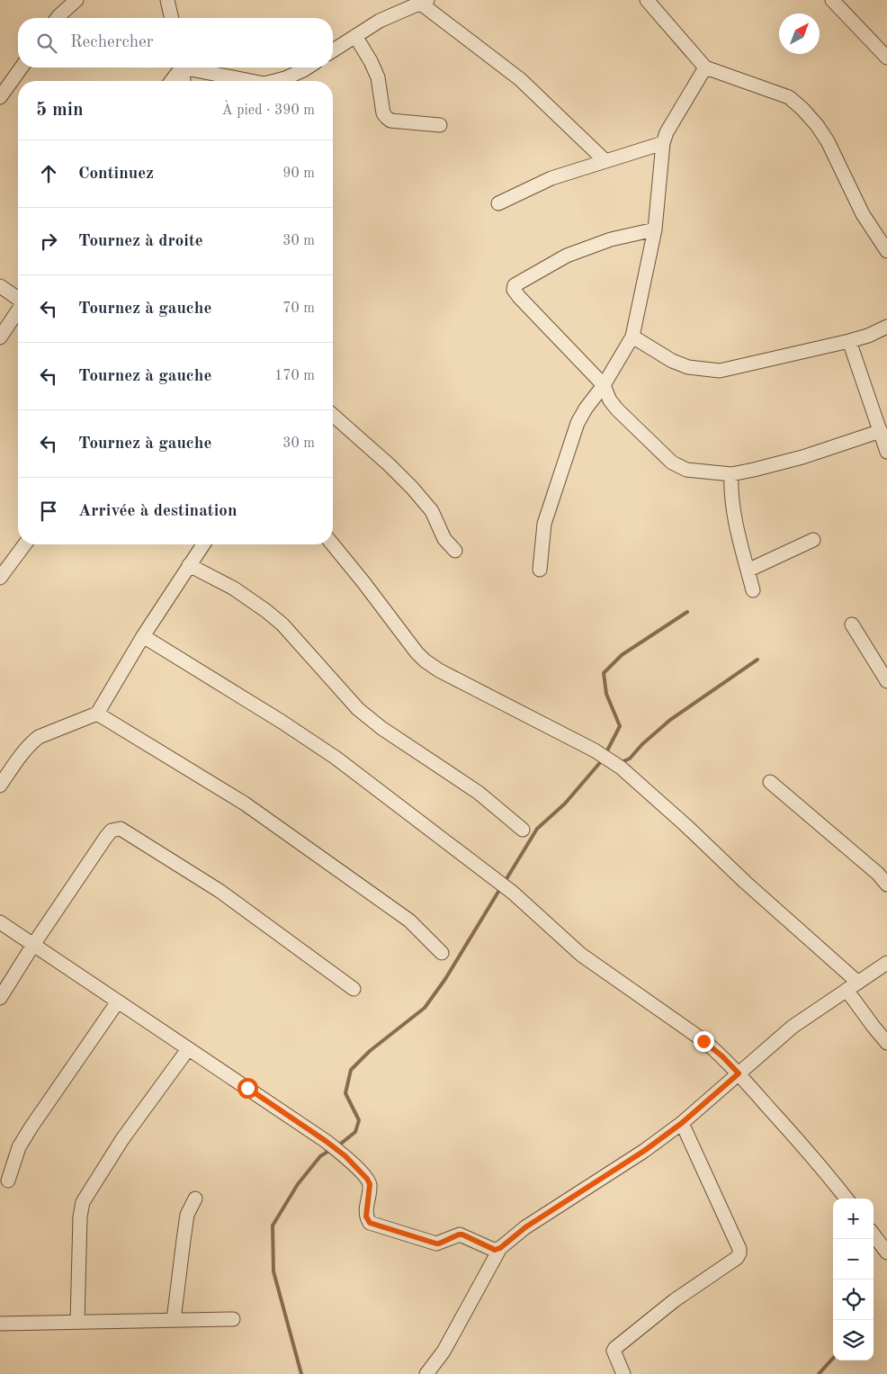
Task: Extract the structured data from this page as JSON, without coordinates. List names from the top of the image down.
{
  "north": "top right",
  "page": {
    "search": "Rechercher",
    "heading": ["5 min", "À pied · 390 m"],
    "list": [
      ["Continuez", "90 m"],
      ["Tournez à droite", "30 m"],
      ["Tournez à gauche", "70 m"],
      ["Tournez à gauche", "170 m"],
      ["Tournez à gauche", "30 m"],
      "Arrivée à destination"
    ],
    "map_buttons": ["+", "−"]
  }
}
